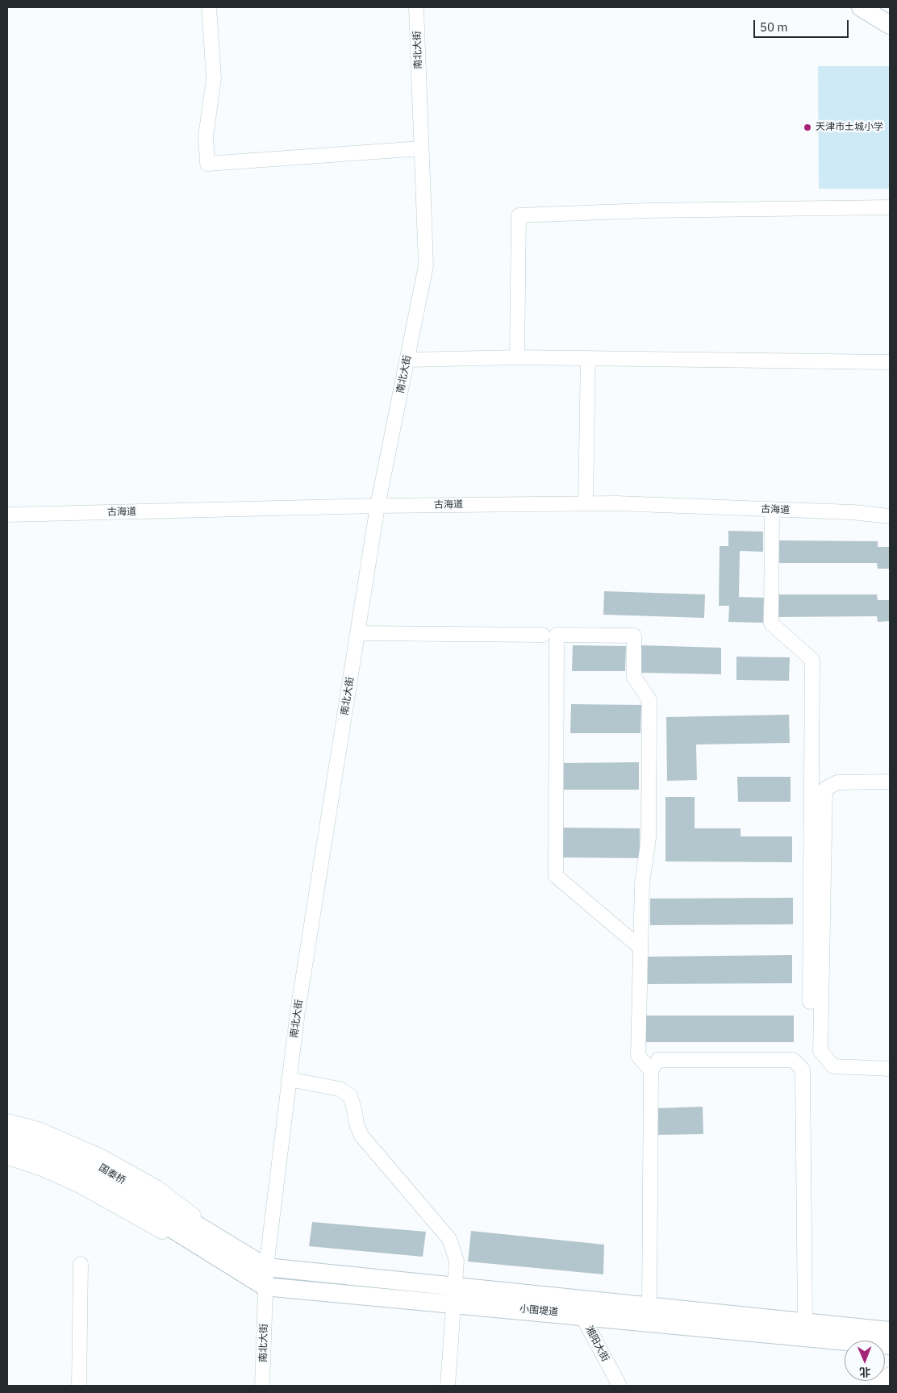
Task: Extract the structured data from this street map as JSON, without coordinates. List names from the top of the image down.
{
  "streets": {
    "main road": ["国泰桥", "小围堤道"],
    "street": ["南北大街", "古海道", "湘阳大街"]
  },
  "crossings": [
    ["南北大街", "古海道"],
    ["南北大街", "小围堤道"],
    ["国泰桥", "小围堤道"],
    ["小围堤道", "湘阳大街"]
  ],
  "places": ["天津市土城小学"],
  "scale_bar": "50 m",
  "north": "bottom"
}
